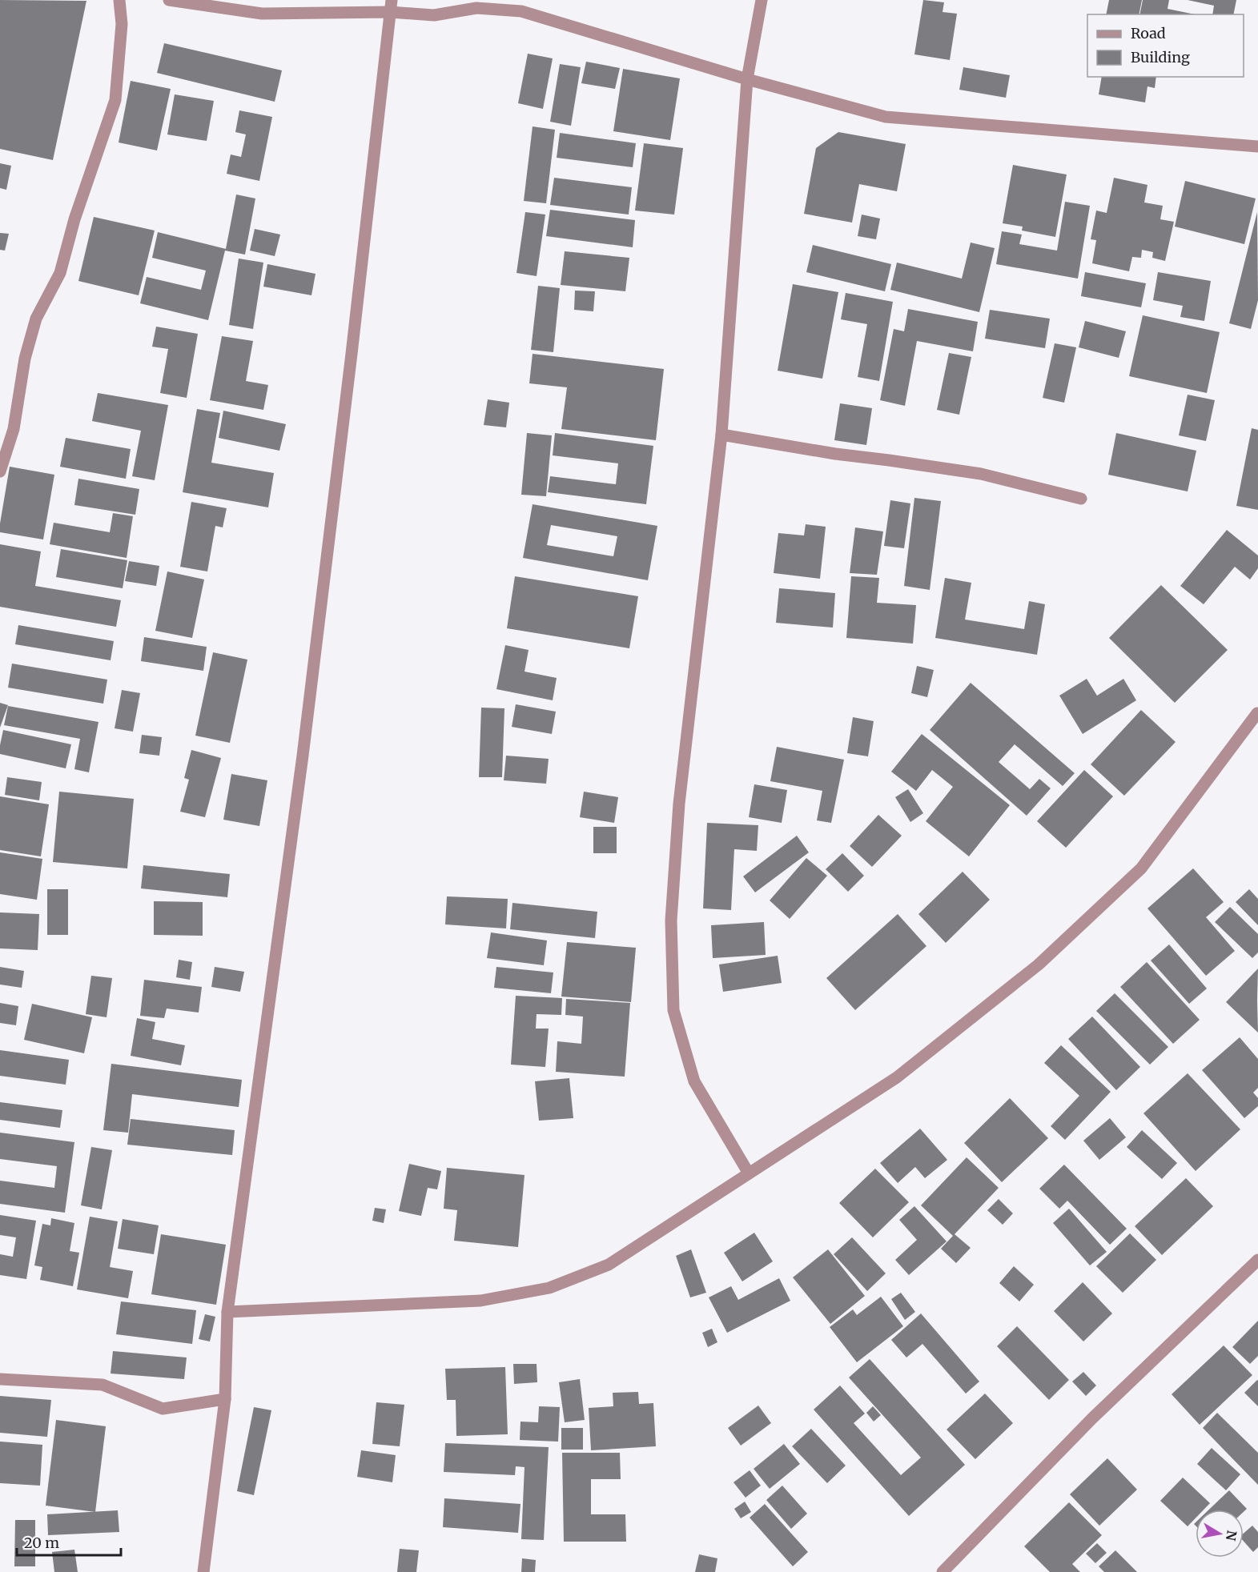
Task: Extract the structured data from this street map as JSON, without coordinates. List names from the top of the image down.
{
  "legend": ["Road", "Building"],
  "scale_bar": "20 m",
  "north": "right"
}
